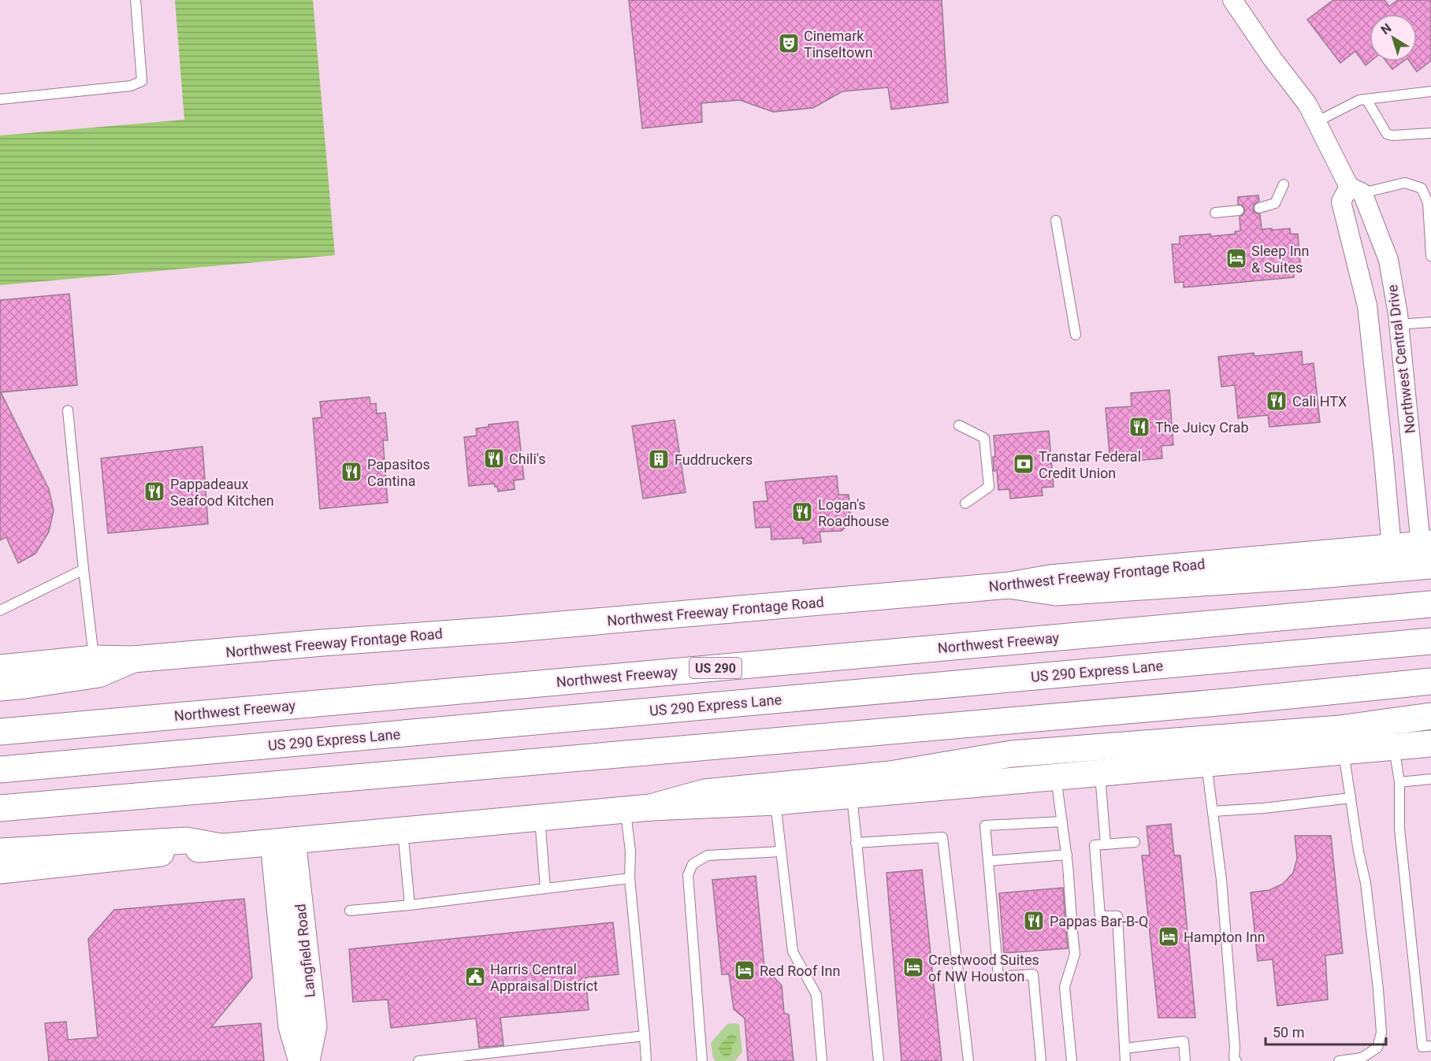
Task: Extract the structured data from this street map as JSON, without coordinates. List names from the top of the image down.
{
  "streets": {
    "main road": [
      "Northwest Freeway Frontage Road",
      "Northwest Freeway",
      "US 290",
      "US 290 Express Lane",
      "Langfield Road"
    ],
    "street": ["Northwest Central Drive"]
  },
  "crossings": [
    ["Northwest Central Drive", "Northwest Freeway Frontage Road"]
  ],
  "places": {
    "theatre": ["Cinemark Tinseltown"],
    "hotel": [
      "Sleep Inn & Suites",
      "Hampton Inn",
      "Crestwood Suites of NW Houston",
      "Red Roof Inn"
    ],
    "restaurant": [
      "Cali HTX",
      "The Juicy Crab",
      "Chili's",
      "Papasitos Cantina",
      "Pappadeaux Seafood Kitchen",
      "Logan's Roadhouse",
      "Pappas Bar-B-Q"
    ],
    "building": ["Fuddruckers"],
    "bank": ["Transtar Federal Credit Union"],
    "public building": ["Harris Central Appraisal District"]
  },
  "scale_bar": "50 m",
  "north": "top left"
}
